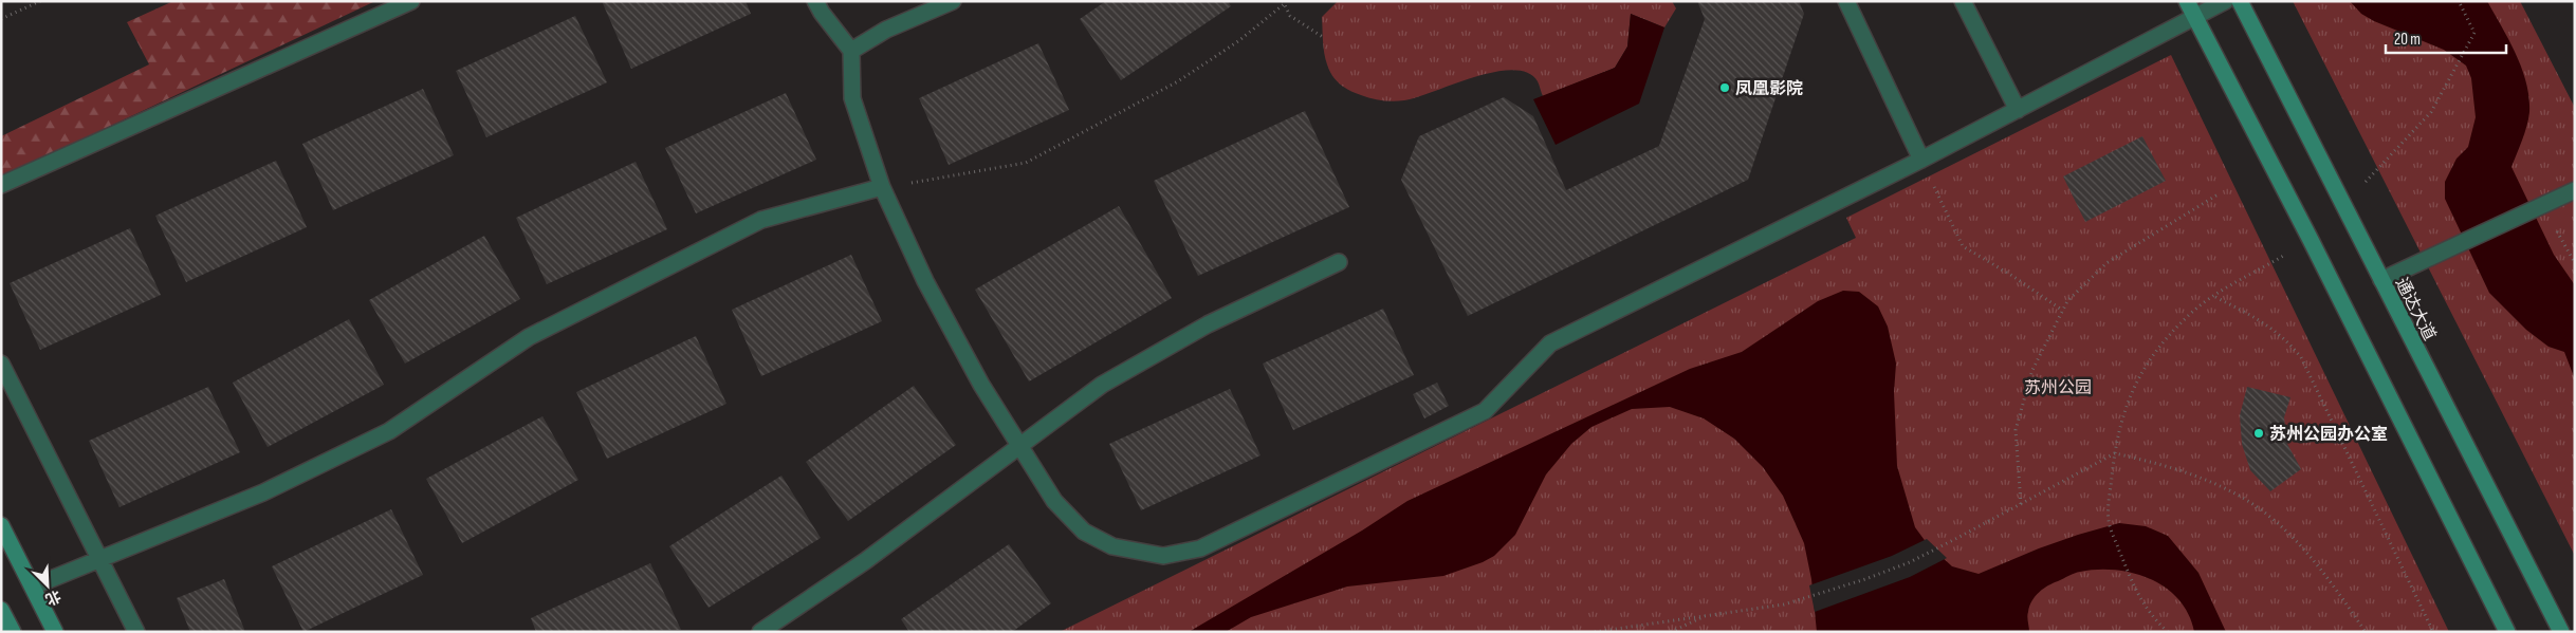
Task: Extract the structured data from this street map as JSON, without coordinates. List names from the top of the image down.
{
  "streets": {
    "main road": ["通达大道"]
  },
  "parks": ["苏州公园"],
  "places": ["凤凰影院", "苏州公园办公室"],
  "scale_bar": "20 m",
  "north": "bottom right"
}
